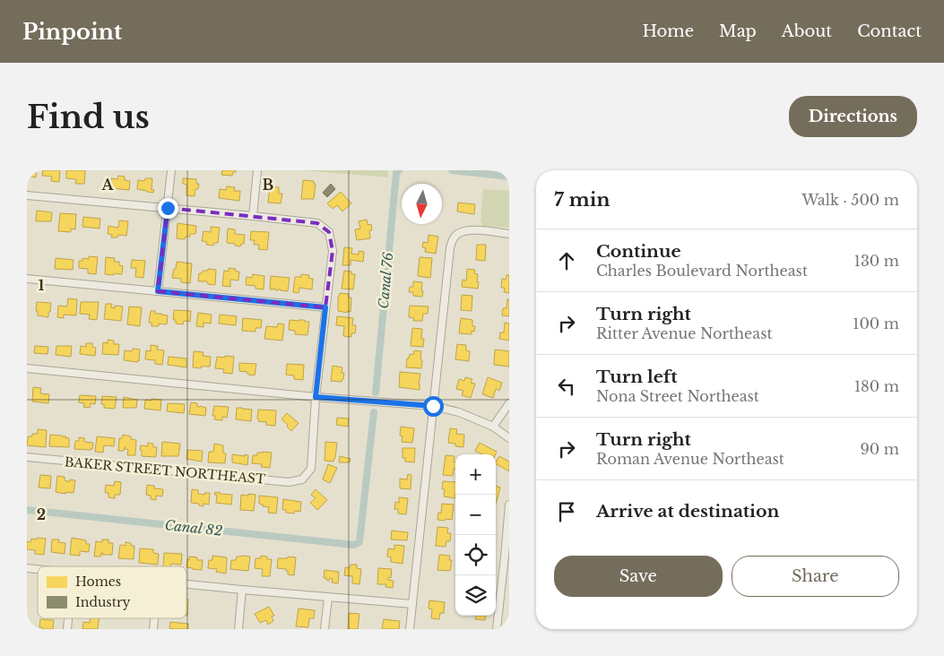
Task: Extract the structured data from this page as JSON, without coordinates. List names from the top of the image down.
{
  "streets": {
    "street": ["BAKER STREET NORTHEAST"]
  },
  "water": ["Canal 76", "Canal 82"],
  "legend": ["Homes", "Industry"],
  "north": "bottom",
  "page": {
    "header": "Pinpoint",
    "nav": [
      "Home",
      "Map",
      "About",
      "Contact"
    ],
    "buttons": [
      "Directions",
      ["Save", "Share"]
    ],
    "title": "Find us",
    "heading": ["7 min", "Walk · 500 m"],
    "list": [
      ["Continue", "Charles Boulevard Northeast", "130 m"],
      ["Turn right", "Ritter Avenue Northeast", "100 m"],
      ["Turn left", "Nona Street Northeast", "180 m"],
      ["Turn right", "Roman Avenue Northeast", "90 m"],
      "Arrive at destination"
    ],
    "map_buttons": ["+", "−"]
  },
  "grid": {
    "columns": ["A", "B"],
    "rows": ["1", "2"]
  }
}
